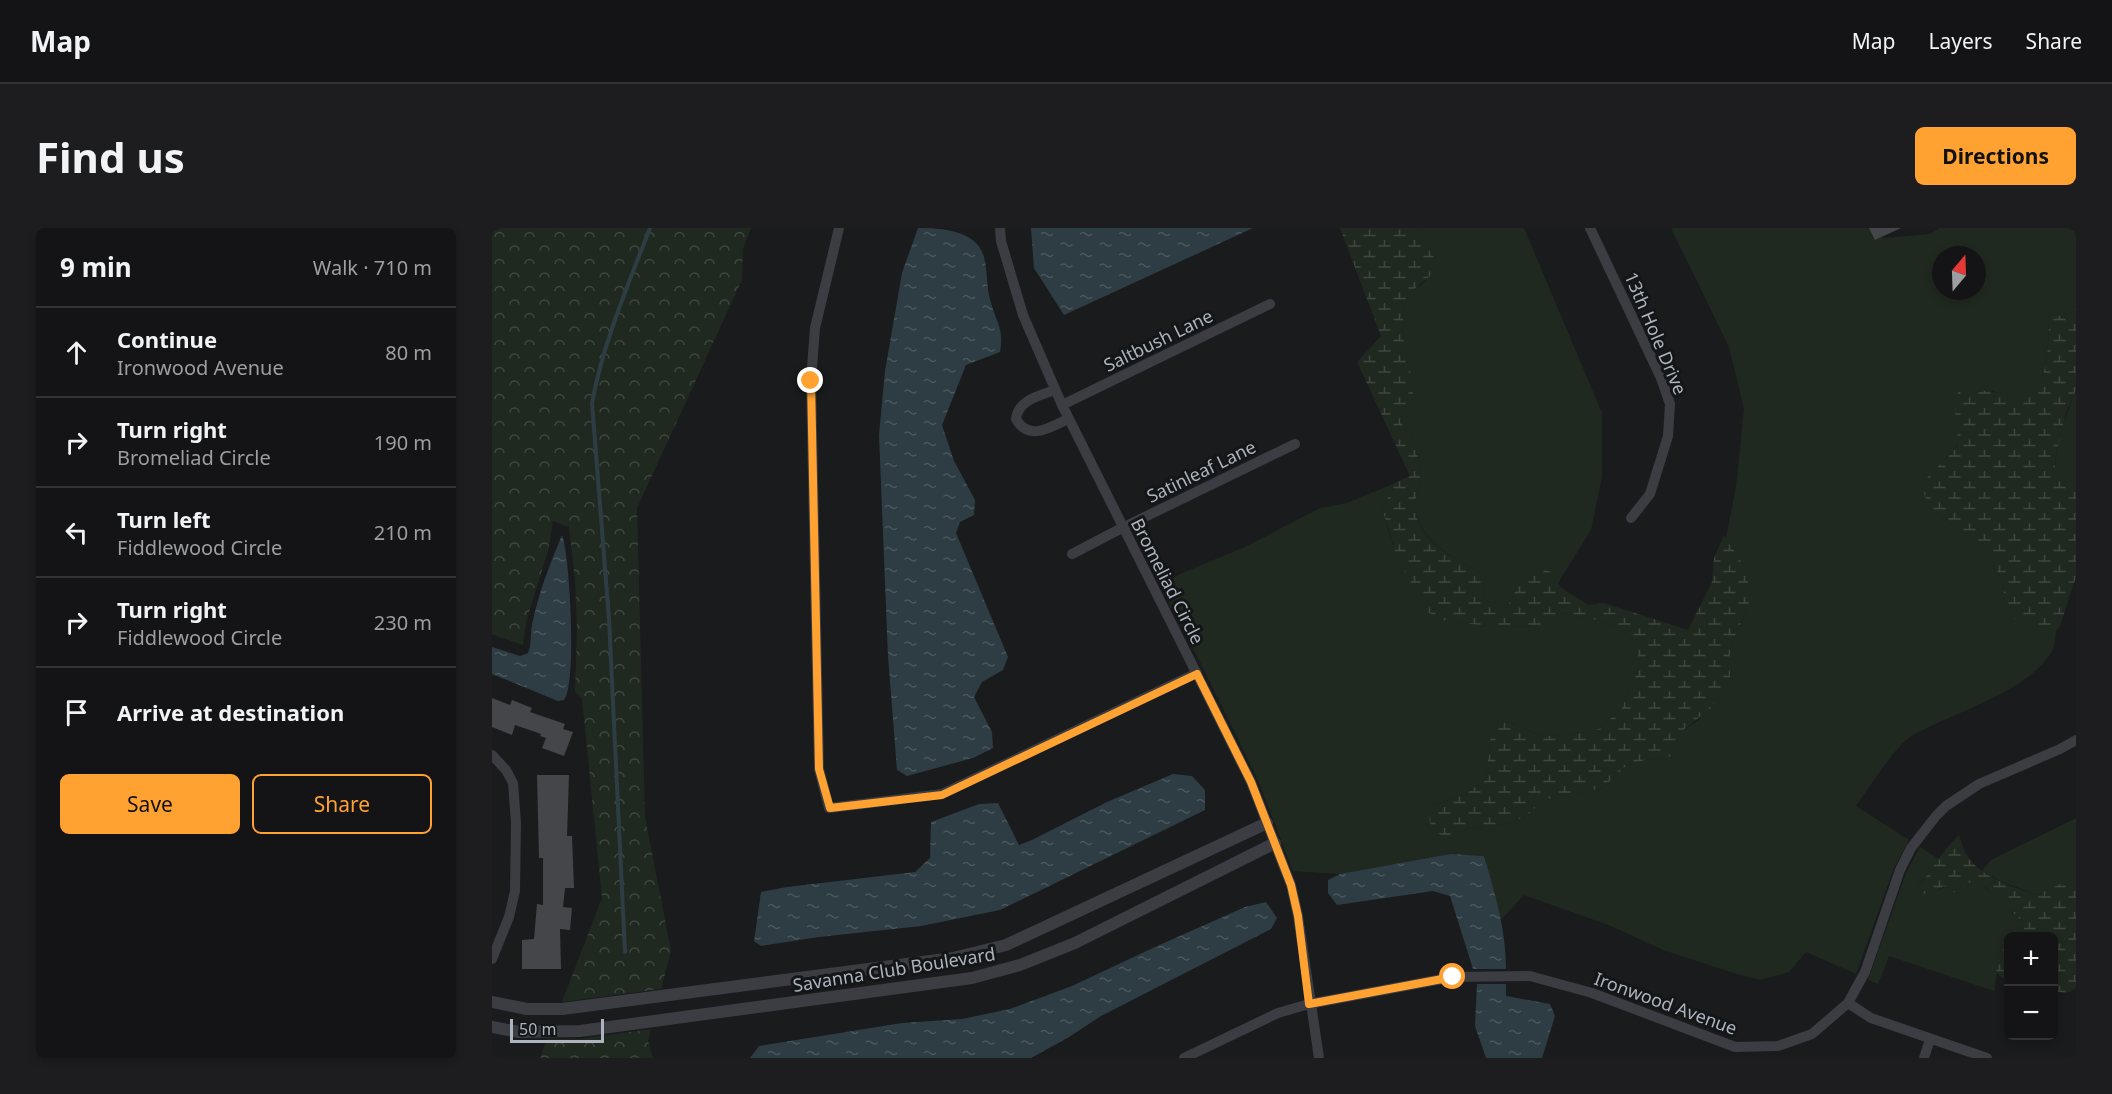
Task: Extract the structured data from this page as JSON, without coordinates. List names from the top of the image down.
{
  "streets": {
    "street": [
      "13th Hole Drive",
      "Saltbush Lane",
      "Satinleaf Lane",
      "Bromeliad Circle",
      "Savanna Club Boulevard",
      "Ironwood Avenue"
    ]
  },
  "crossings": [
    ["Saltbush Lane", "Bromeliad Circle"],
    ["Satinleaf Lane", "Bromeliad Circle"],
    ["Bromeliad Circle", "Savanna Club Boulevard"],
    ["Bromeliad Circle", "Ironwood Avenue"]
  ],
  "scale_bar": "50 m",
  "north": "top",
  "page": {
    "header": "Map",
    "nav": ["Map", "Layers", "Share"],
    "buttons": [
      "Directions",
      ["Save", "Share"]
    ],
    "title": "Find us",
    "heading": ["9 min", "Walk · 710 m"],
    "list": [
      ["Continue", "Ironwood Avenue", "80 m"],
      ["Turn right", "Bromeliad Circle", "190 m"],
      ["Turn left", "Fiddlewood Circle", "210 m"],
      ["Turn right", "Fiddlewood Circle", "230 m"],
      "Arrive at destination"
    ],
    "map_buttons": ["+", "−"],
    "scale": "50 m"
  }
}
